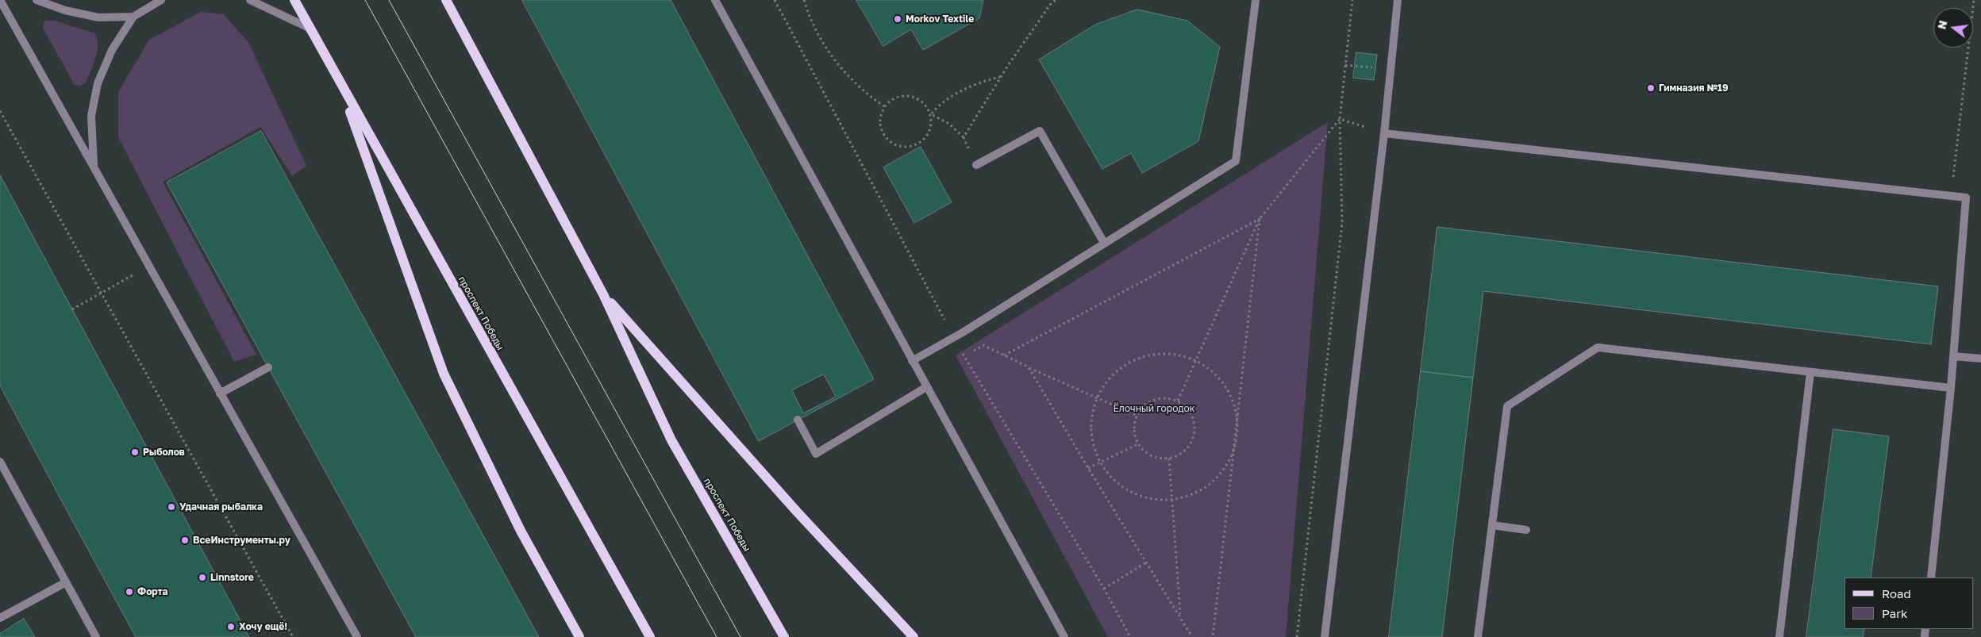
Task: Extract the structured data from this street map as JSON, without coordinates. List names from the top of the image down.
{
  "streets": {
    "main road": ["проспект Победы"]
  },
  "parks": ["Ёлочный городок"],
  "places": [
    "Morkov Textile",
    "Гимназия №19",
    "Рыболов",
    "Удачная рыбалка",
    "ВсеИнструменты.ру",
    "Linnstore",
    "Форта",
    "Хочу ещё!"
  ],
  "legend": ["Road", "Park"],
  "north": "left"
}
